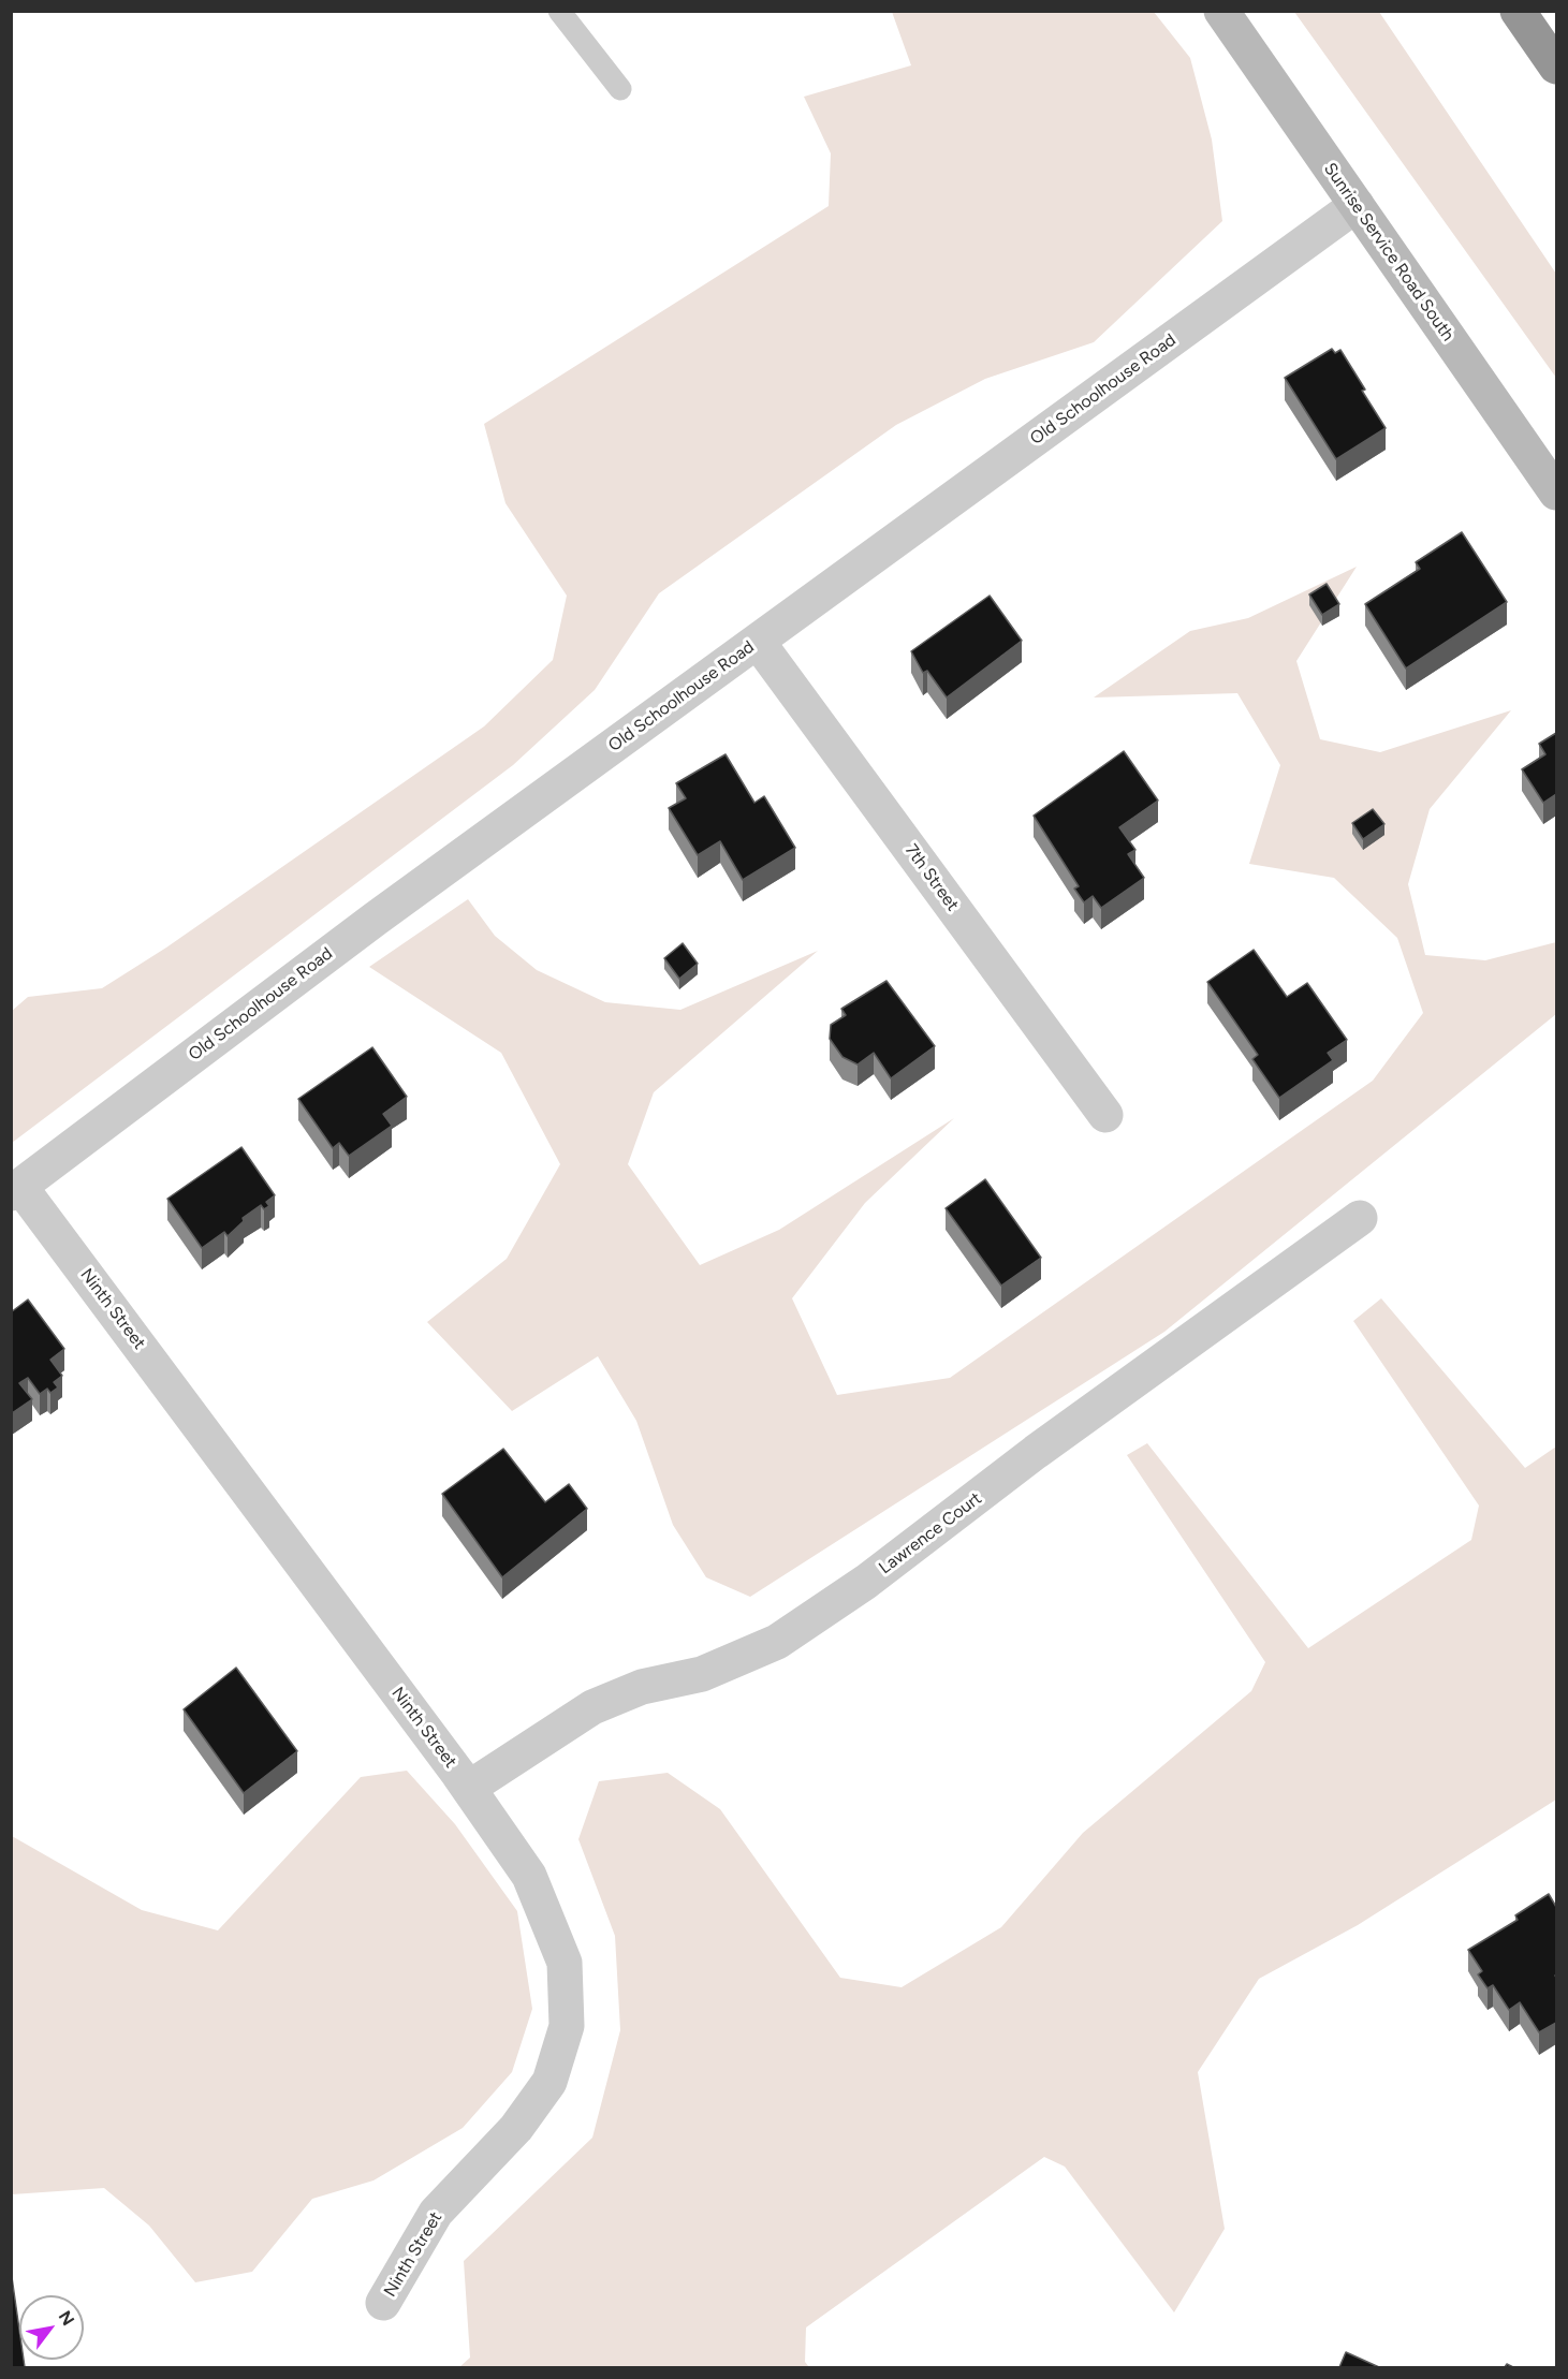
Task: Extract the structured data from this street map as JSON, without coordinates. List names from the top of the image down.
{
  "streets": {
    "street": [
      "Sunrise Service Road South",
      "Old Schoolhouse Road",
      "7th Street",
      "Ninth Street",
      "Lawrence Court"
    ]
  },
  "crossings": [
    ["Sunrise Service Road South", "Old Schoolhouse Road"],
    ["Old Schoolhouse Road", "7th Street"],
    ["Old Schoolhouse Road", "Ninth Street"],
    ["Ninth Street", "Lawrence Court"]
  ],
  "north": "top right"
}
